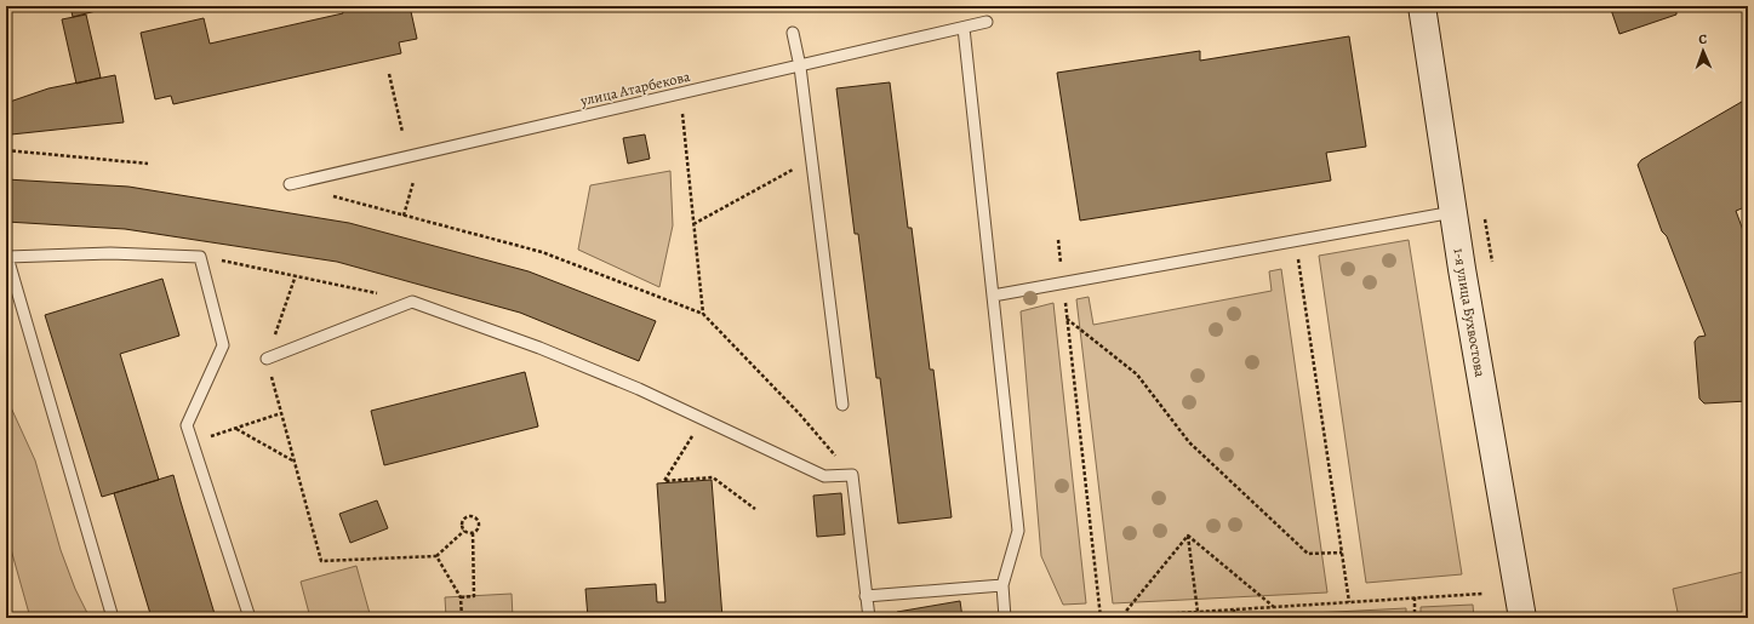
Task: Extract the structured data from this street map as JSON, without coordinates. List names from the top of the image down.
{
  "streets": {
    "street": ["1-я улица Бухвостова"],
    "lane": ["улица Атарбекова"]
  },
  "north": "top"
}
